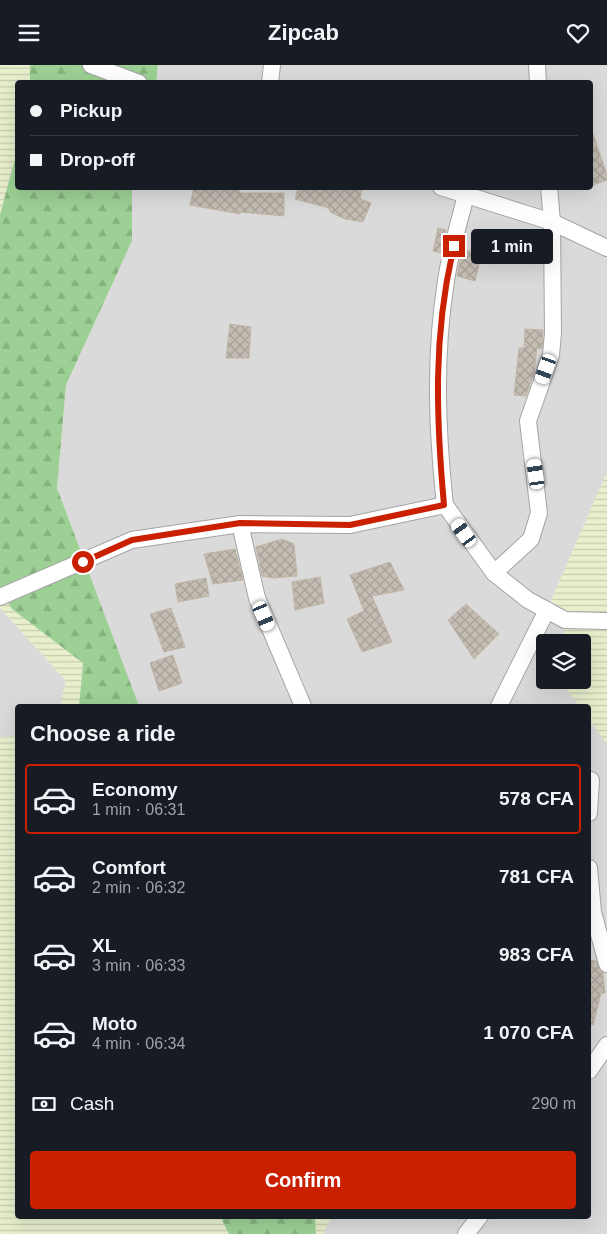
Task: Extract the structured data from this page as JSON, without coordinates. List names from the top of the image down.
{
  "page": {
    "header": "Zipcab",
    "banner": ["Pickup", "Drop-off"],
    "bubble": "1 min",
    "heading": "Choose a ride",
    "list": [
      {
        "name": "Economy",
        "note": "1 min · 06:31",
        "value": "578 CFA"
      },
      {
        "name": "Comfort",
        "note": "2 min · 06:32",
        "value": "781 CFA"
      },
      {
        "name": "XL",
        "note": "3 min · 06:33",
        "value": "983 CFA"
      },
      {
        "name": "Moto",
        "note": "4 min · 06:34",
        "value": "1 070 CFA"
      }
    ],
    "pay": ["Cash", "290 m"],
    "buttons": "Confirm"
  }
}
